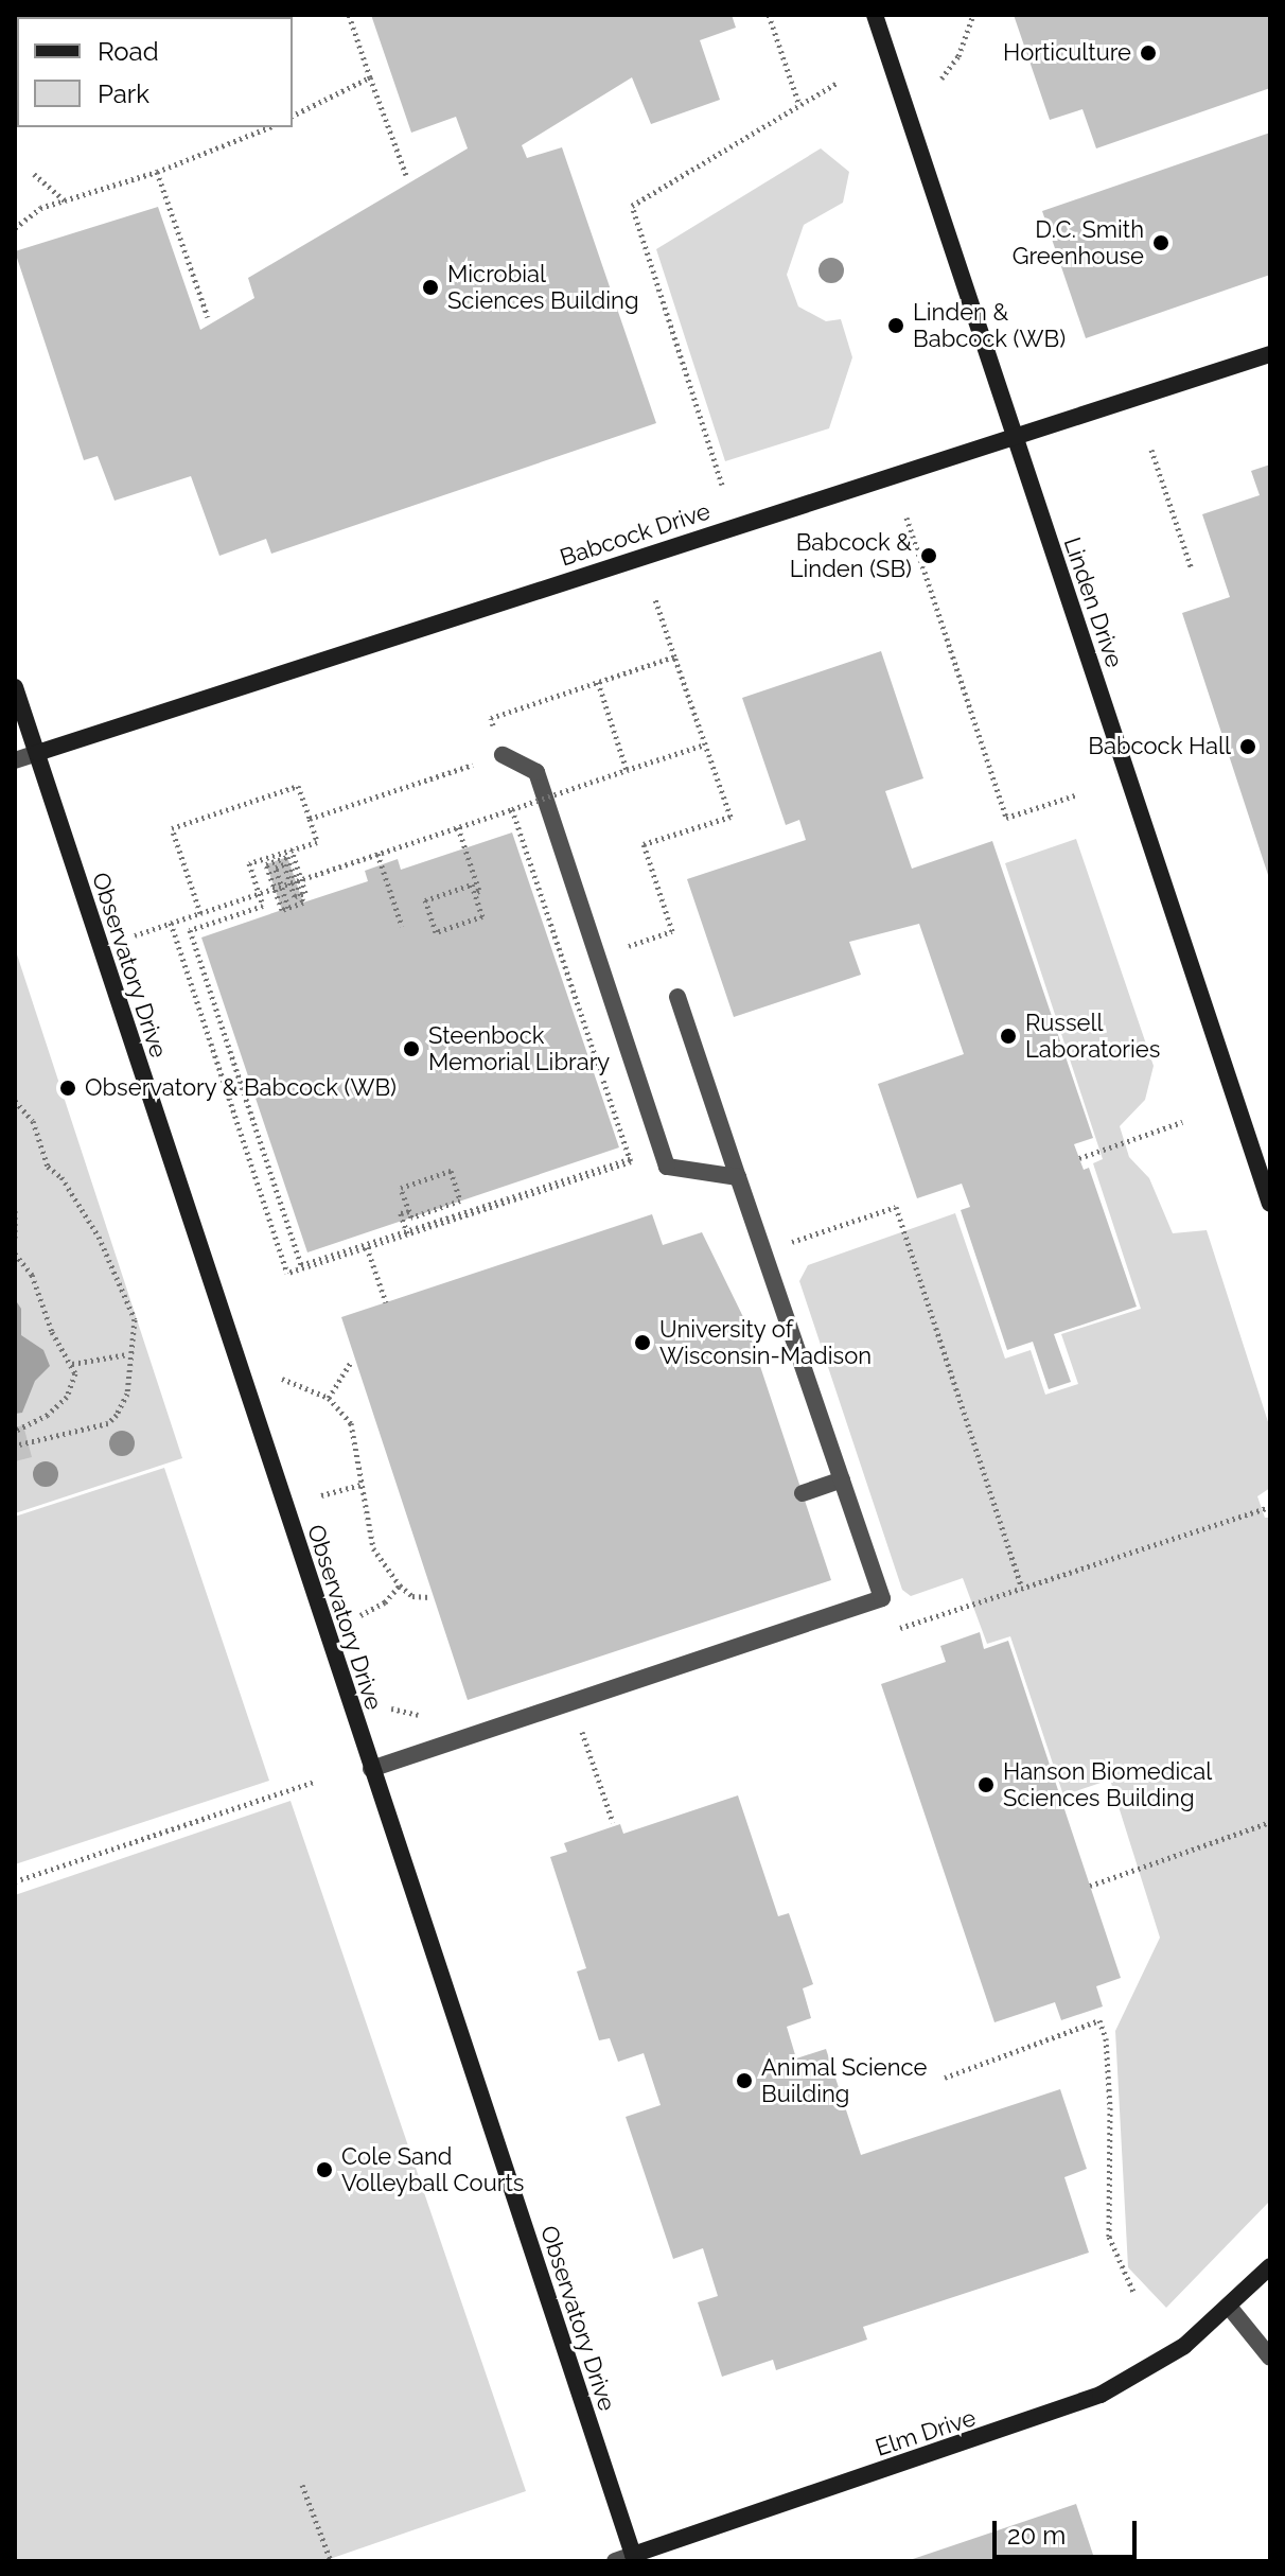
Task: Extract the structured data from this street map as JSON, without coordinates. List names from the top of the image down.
{
  "streets": {
    "street": [
      "Babcock Drive",
      "Linden Drive",
      "Observatory Drive",
      "Elm Drive"
    ]
  },
  "crossings": [
    ["Babcock Drive", "Linden Drive"],
    ["Babcock Drive", "Observatory Drive"],
    ["Observatory Drive", "Elm Drive"]
  ],
  "places": [
    "Horticulture",
    "D.C. Smith Greenhouse",
    "Microbial Sciences Building",
    "Linden & Babcock (WB)",
    "Babcock & Linden (SB)",
    "Babcock Hall",
    "Russell Laboratories",
    "Steenbock Memorial Library",
    "Observatory & Babcock (WB)",
    "University of Wisconsin-Madison",
    "Hanson Biomedical Sciences Building",
    "Animal Science Building",
    "Cole Sand Volleyball Courts"
  ],
  "legend": ["Road", "Park"],
  "scale_bar": "20 m"
}
